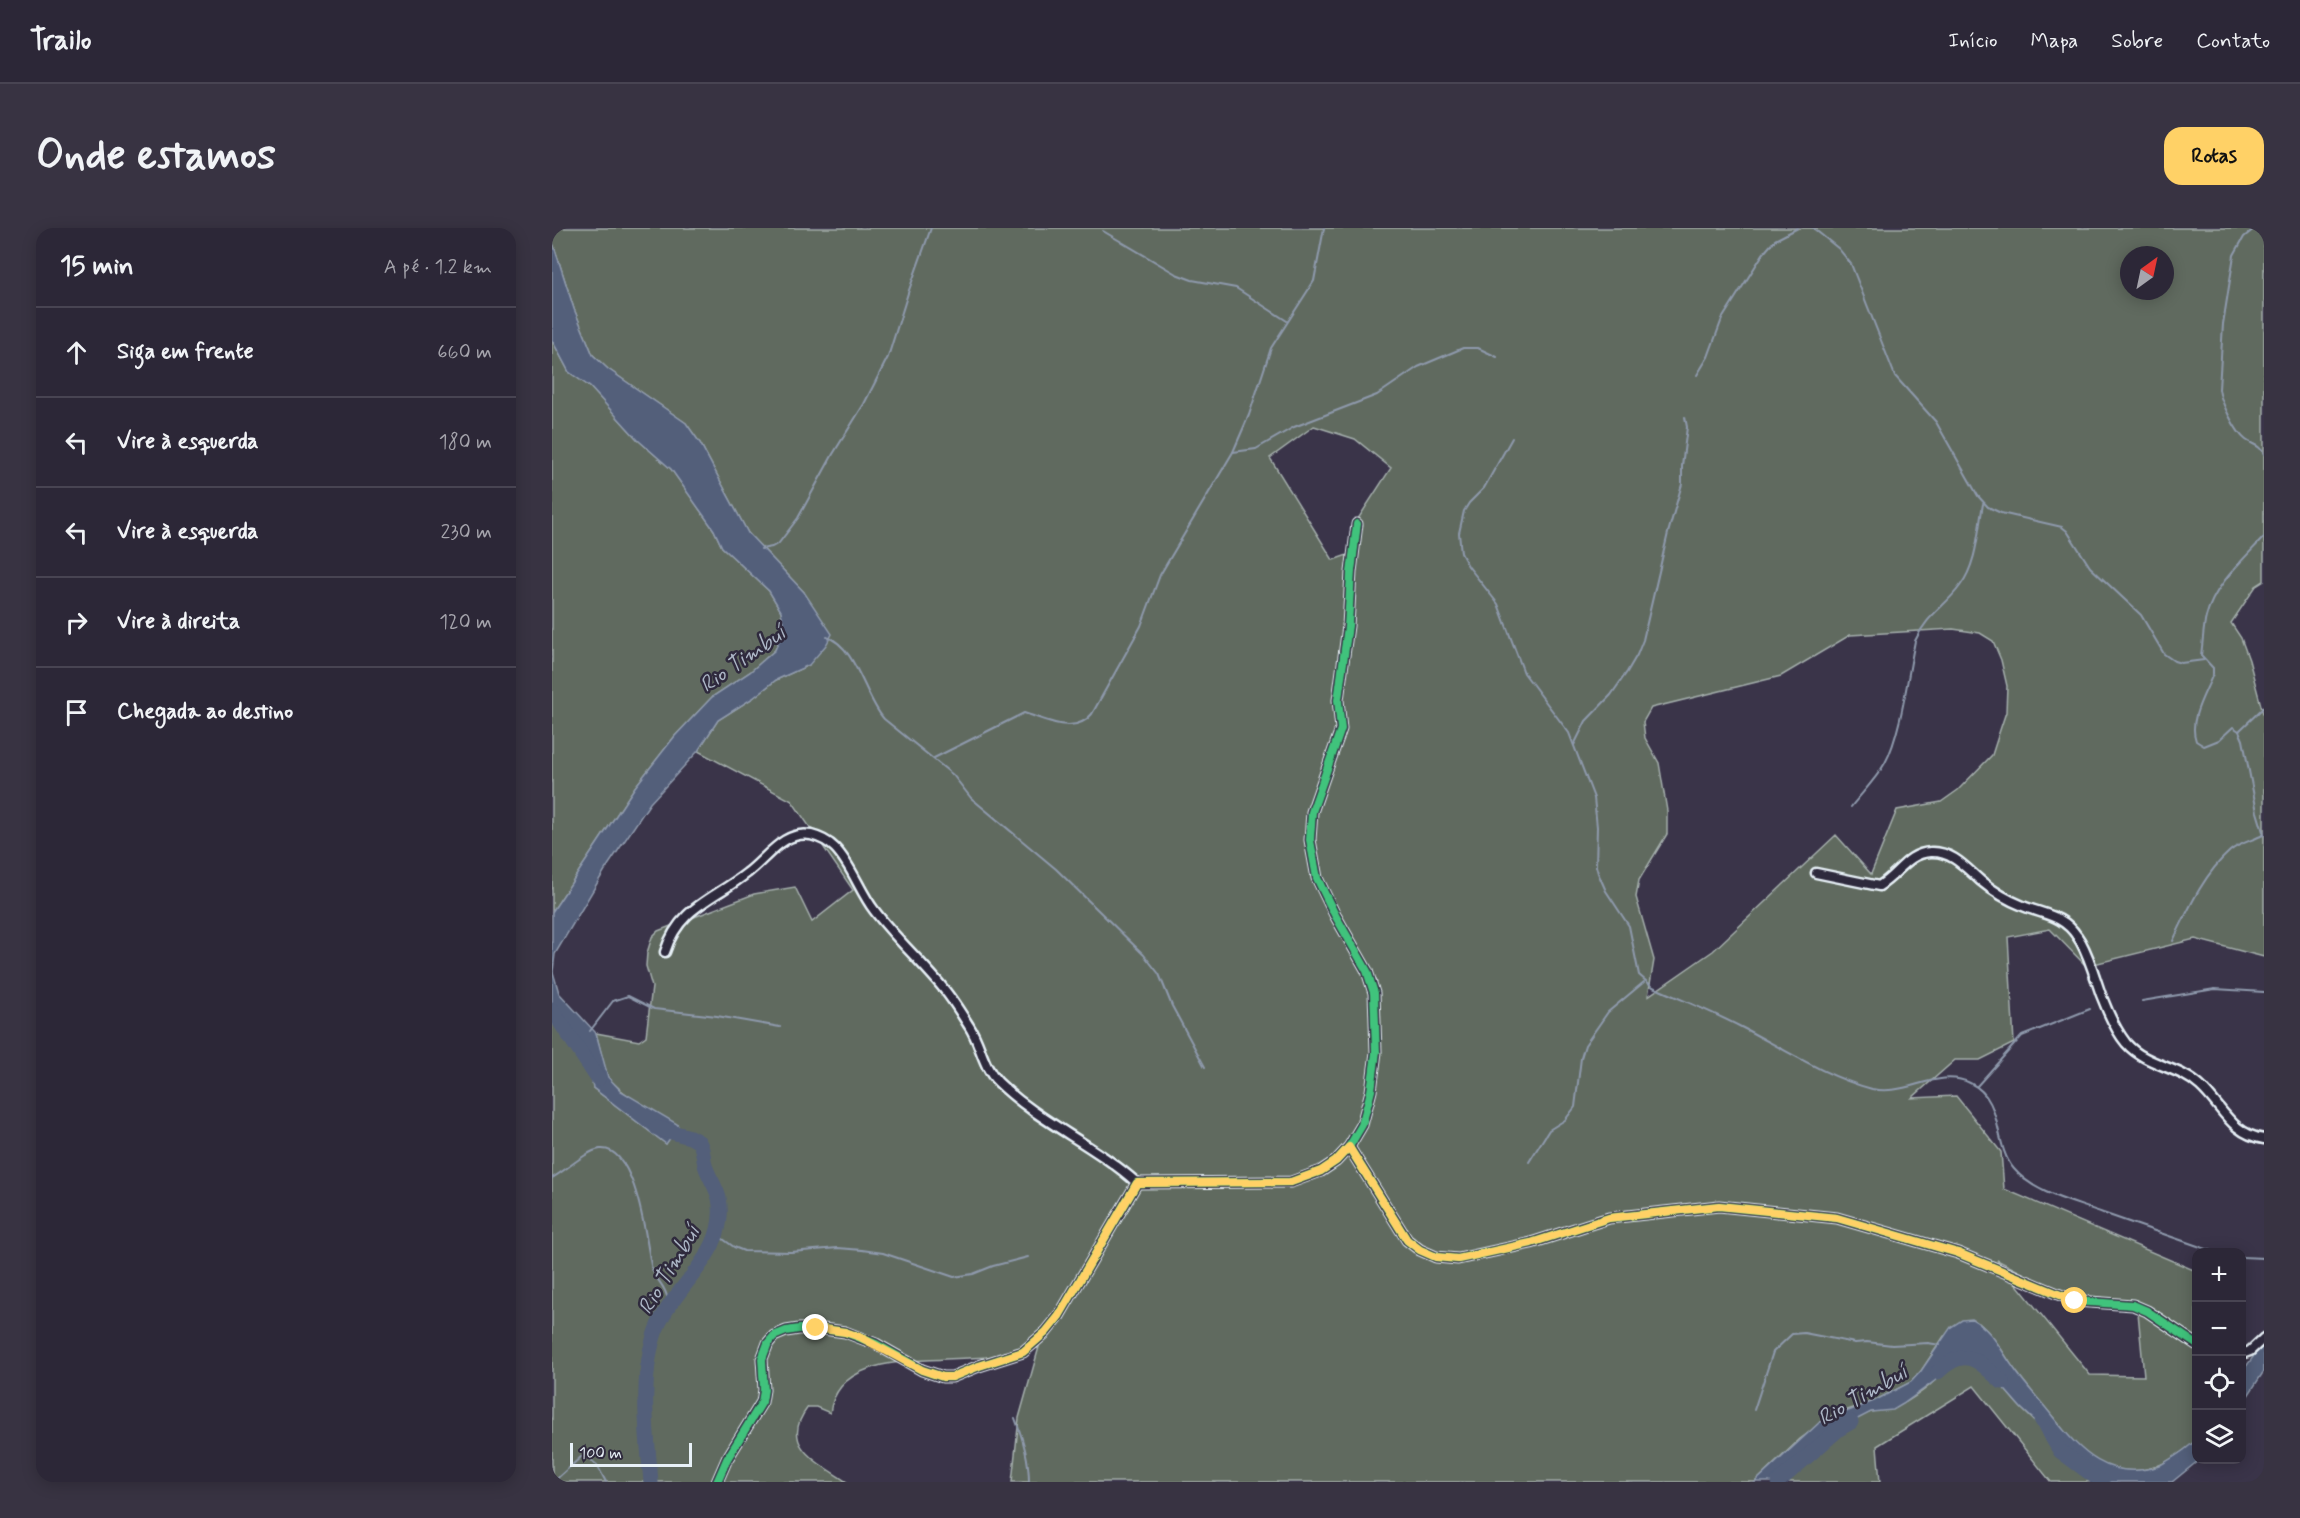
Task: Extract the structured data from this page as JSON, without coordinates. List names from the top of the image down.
{
  "water": ["Rio Timbuí"],
  "scale_bar": "100 m",
  "north": "top right",
  "page": {
    "header": "Trailo",
    "nav": [
      "Início",
      "Mapa",
      "Sobre",
      "Contato"
    ],
    "buttons": "Rotas",
    "title": "Onde estamos",
    "heading": ["15 min", "A pé · 1.2 km"],
    "list": [
      ["Siga em frente", "660 m"],
      ["Vire à esquerda", "180 m"],
      ["Vire à esquerda", "230 m"],
      ["Vire à direita", "120 m"],
      "Chegada ao destino"
    ],
    "map_buttons": ["+", "−"],
    "scale": "100 m"
  }
}
